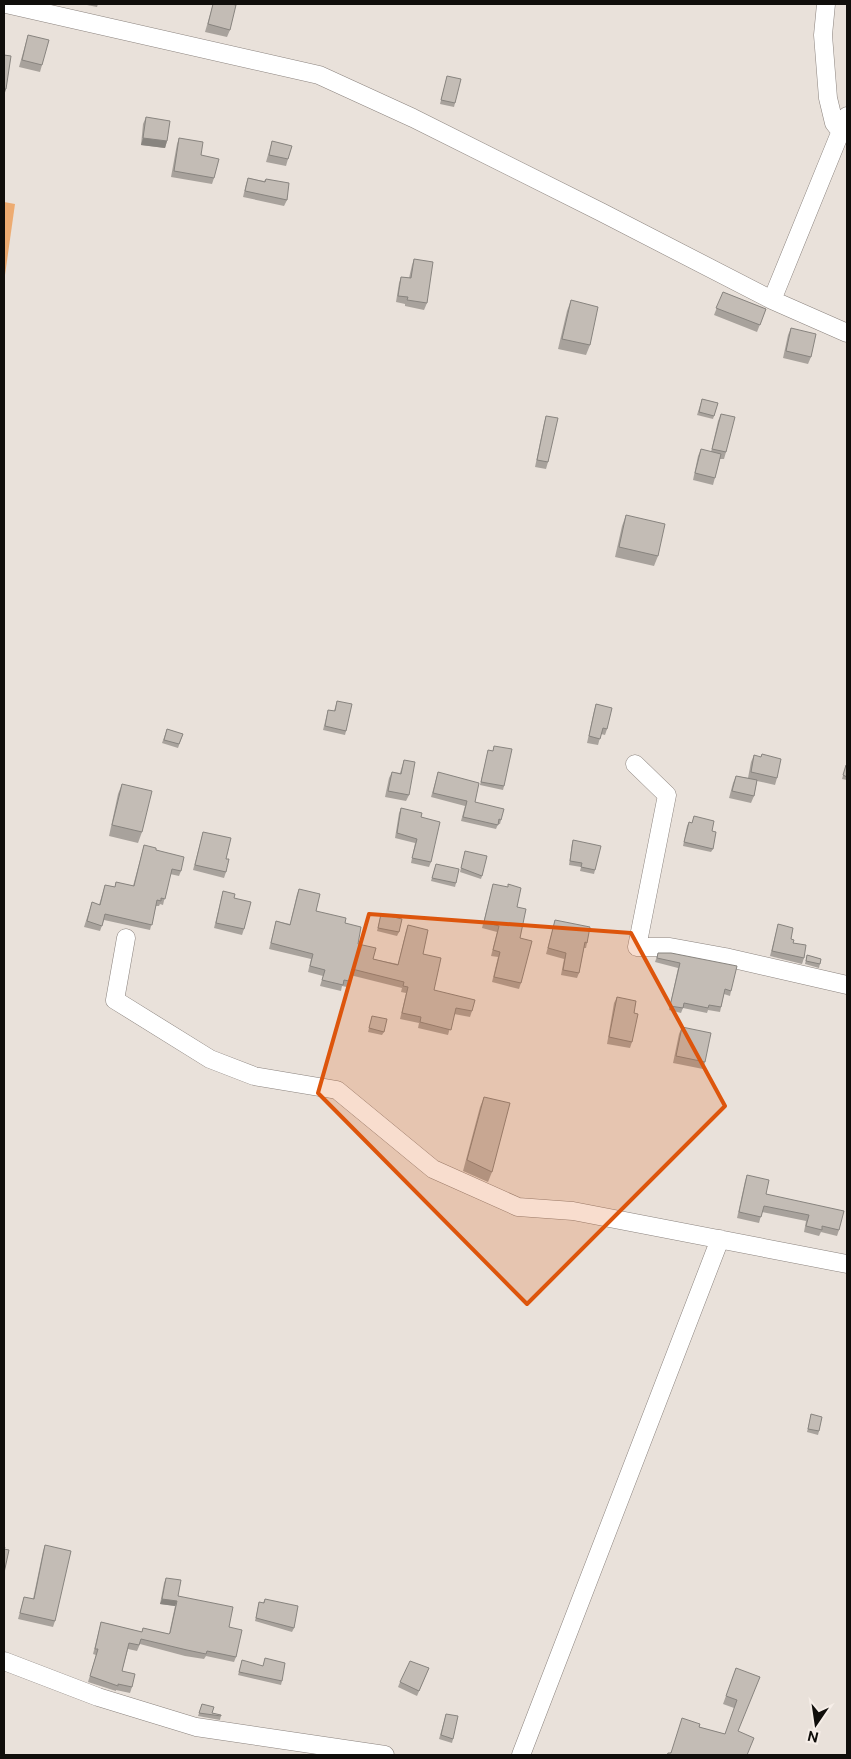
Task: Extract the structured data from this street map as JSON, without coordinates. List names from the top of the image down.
{
  "north": "bottom"
}
